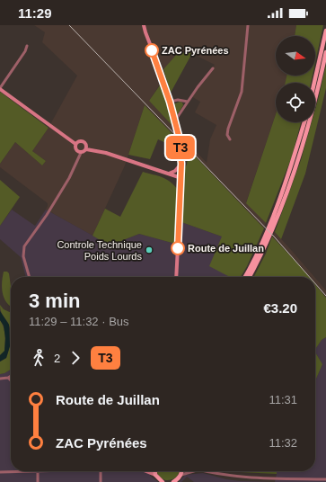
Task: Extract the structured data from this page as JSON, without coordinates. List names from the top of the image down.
{
  "places": ["ZAC Pyrénées", "Route de Juillan", "Controle Technique Poids Lourds"],
  "lines": ["bus line T3"],
  "north": "right",
  "page": {
    "status": "11:29",
    "on_map": "T3",
    "heading": ["3 min", "11:29 – 11:32 · Bus", "€3.20"],
    "legs": ["2", "T3"],
    "list": [
      {
        "name": "Route de Juillan",
        "value": "11:31"
      },
      {
        "name": "ZAC Pyrénées",
        "value": "11:32"
      }
    ]
  }
}
